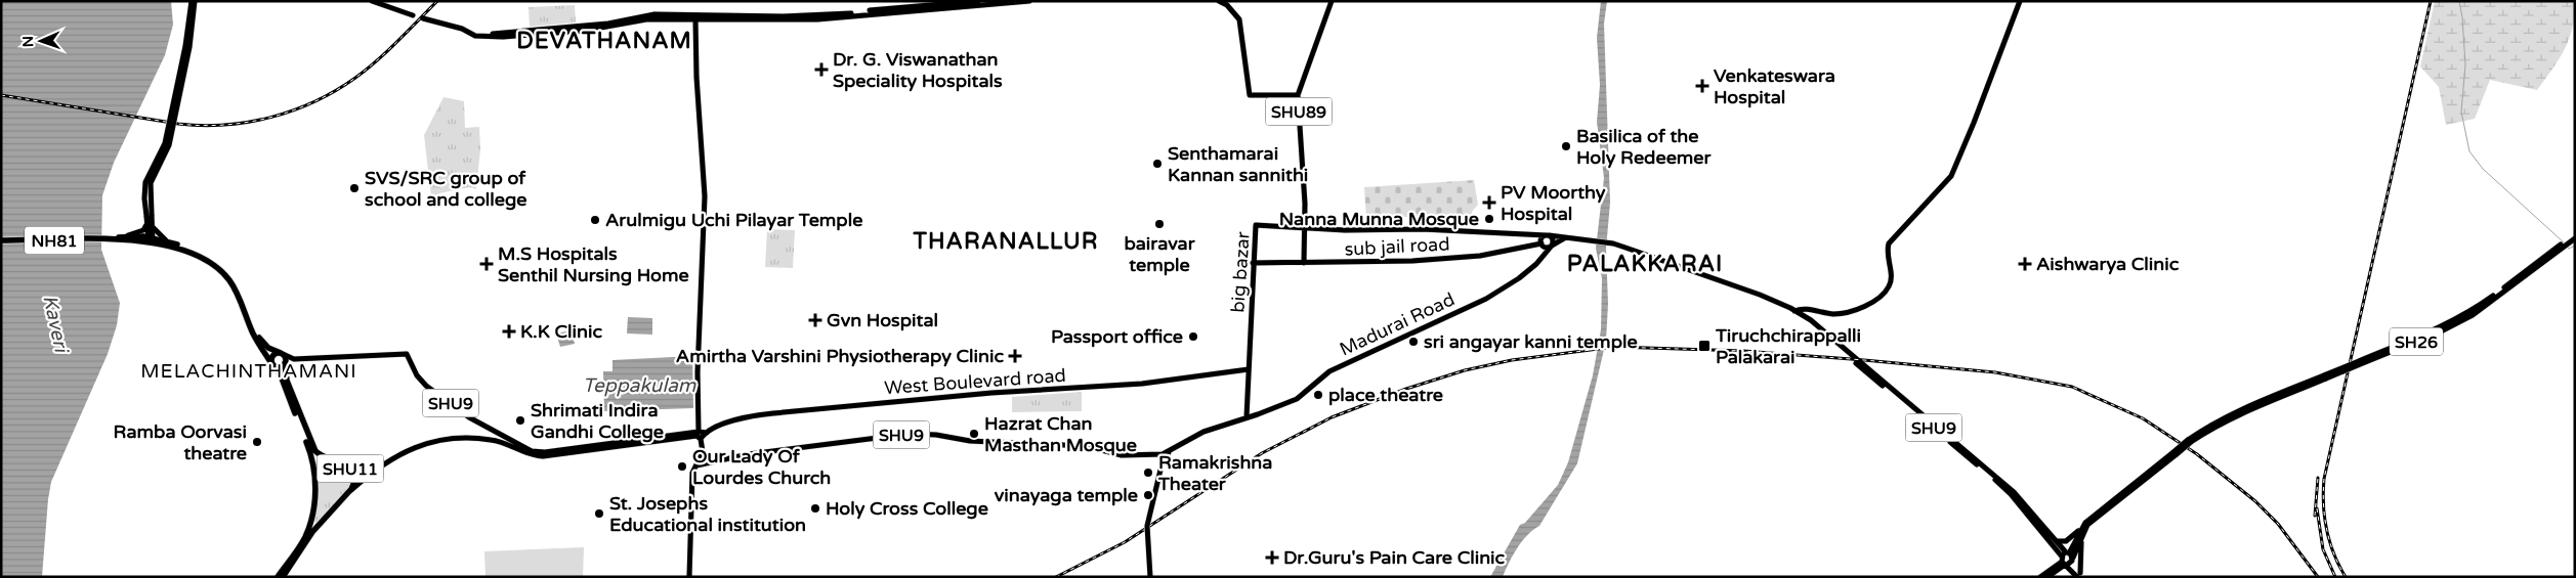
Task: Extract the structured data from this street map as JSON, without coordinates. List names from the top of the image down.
{
  "streets": {
    "highway": ["NH81", "SHU9", "SHU11"],
    "main road": [
      "SHU89",
      "sub jail road",
      "big bazar",
      "Madurai Road",
      "SH26",
      "West Boulevard road"
    ]
  },
  "crossings": [
    ["SHU89", "big bazar"],
    ["NH81", "SHU9"],
    ["sub jail road", "big bazar"],
    ["sub jail road", "SHU9"],
    ["big bazar", "Madurai Road"],
    ["big bazar", "West Boulevard road"],
    ["big bazar", "SHU9"],
    ["Madurai Road", "SHU9"],
    ["SH26", "SHU9"],
    ["West Boulevard road", "SHU9"],
    ["SHU9", "SHU11"]
  ],
  "districts": [
    "DEVATHANAM",
    "THARANALLUR",
    "PALAKKARAI",
    "MELACHINTHAMANI"
  ],
  "water": ["Kaveri", "Teppakulam"],
  "places": {
    "health": [
      "Dr. G. Viswanathan Speciality Hospitals",
      "Venkateswara Hospital",
      "PV Moorthy Hospital",
      "M.S Hospitals Senthil Nursing Home",
      "Aishwarya Clinic",
      "Gvn Hospital",
      "K.K Clinic",
      "Amirtha Varshini Physiotherapy Clinic",
      "Dr.Guru's Pain Care Clinic"
    ],
    "other": [
      "Basilica of the Holy Redeemer",
      "Senthamarai Kannan sannithi",
      "SVS/SRC group of school and college",
      "Nanna Munna Mosque",
      "Arulmigu Uchi Pilayar Temple",
      "bairavar temple",
      "Passport office",
      "sri angayar kanni temple",
      "place theatre",
      "Shrimati Indira Gandhi College",
      "Hazrat Chan Masthan Mosque",
      "Ramba Oorvasi theatre",
      "Our Lady Of Lourdes Church",
      "Ramakrishna Theater",
      "vinayaga temple",
      "Holy Cross College",
      "St. Josephs Educational institution"
    ],
    "transit": ["Tiruchchirappalli Palakarai"]
  },
  "north": "left"
}
